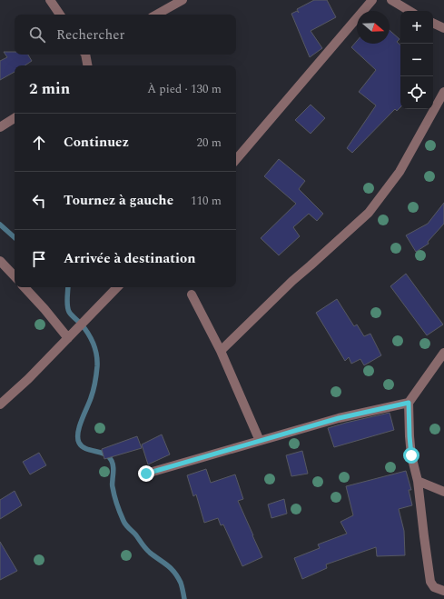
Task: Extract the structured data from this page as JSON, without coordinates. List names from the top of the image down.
{
  "north": "right",
  "page": {
    "map_buttons": ["+", "−"],
    "search": "Rechercher",
    "heading": ["2 min", "À pied · 130 m"],
    "list": [
      ["Continuez", "20 m"],
      ["Tournez à gauche", "110 m"],
      "Arrivée à destination"
    ]
  }
}
